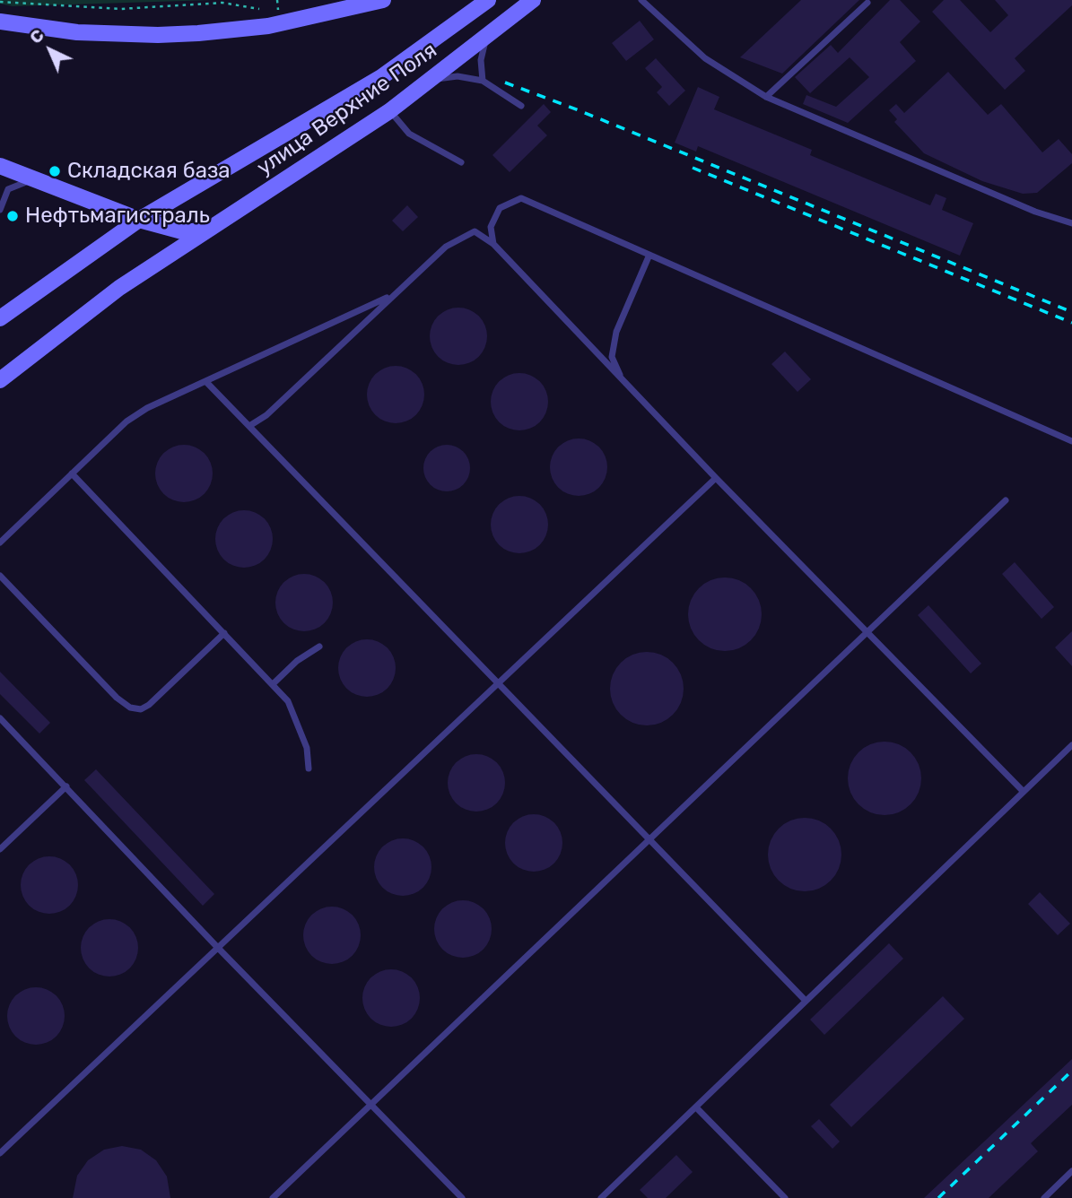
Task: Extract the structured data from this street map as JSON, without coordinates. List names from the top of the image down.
{
  "streets": {
    "main road": ["улица Верхние Поля"]
  },
  "places": ["Складская база", "Нефтьмагистраль"],
  "north": "top left"
}
